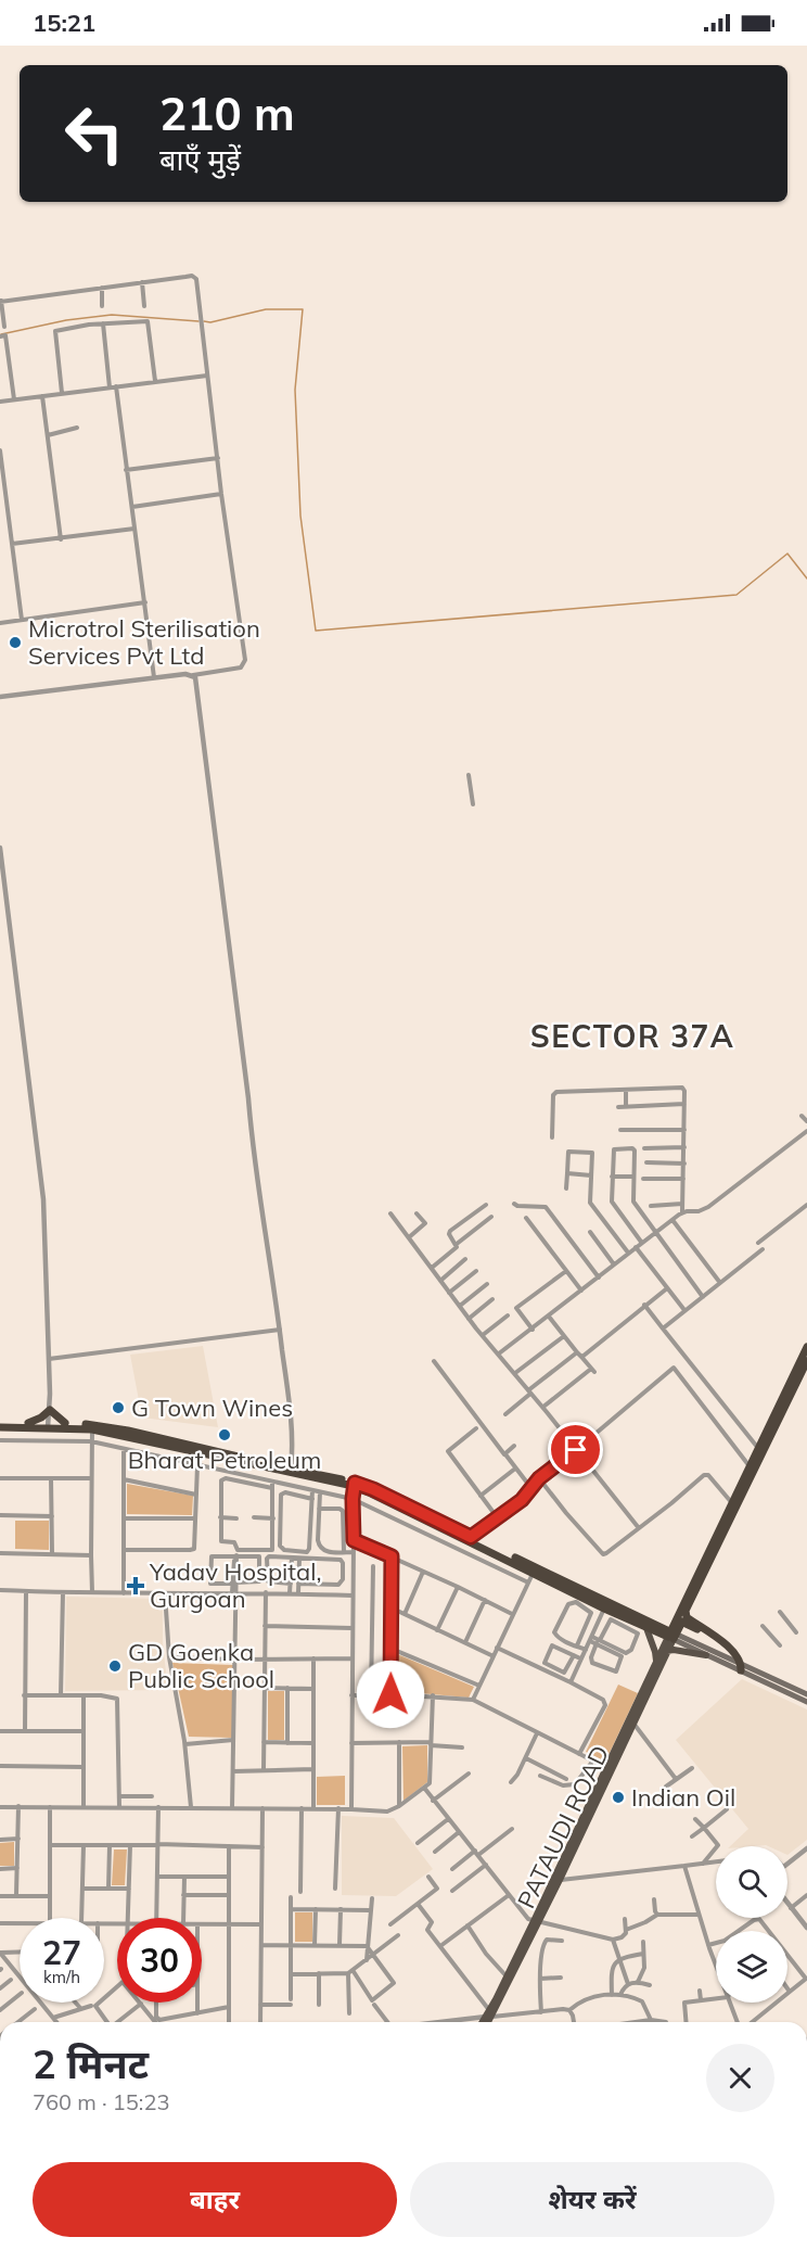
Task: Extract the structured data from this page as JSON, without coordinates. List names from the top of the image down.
{
  "streets": {
    "main road": ["PATAUDI ROAD"]
  },
  "districts": ["SECTOR 37A"],
  "places": {
    "other": [
      "Microtrol Sterilisation Services Pvt Ltd",
      "G Town Wines",
      "Bharat Petroleum",
      "GD Goenka Public School",
      "Indian Oil"
    ],
    "health": ["Yadav Hospital, Gurgoan"]
  },
  "page": {
    "status": "15:21",
    "turn": ["210 m", "बाएँ मुड़ें"],
    "speed": "27 km/h",
    "limit": "30",
    "heading": ["2 मिनट", "760 m · 15:23"],
    "buttons": ["बाहर", "शेयर करें"]
  }
}
